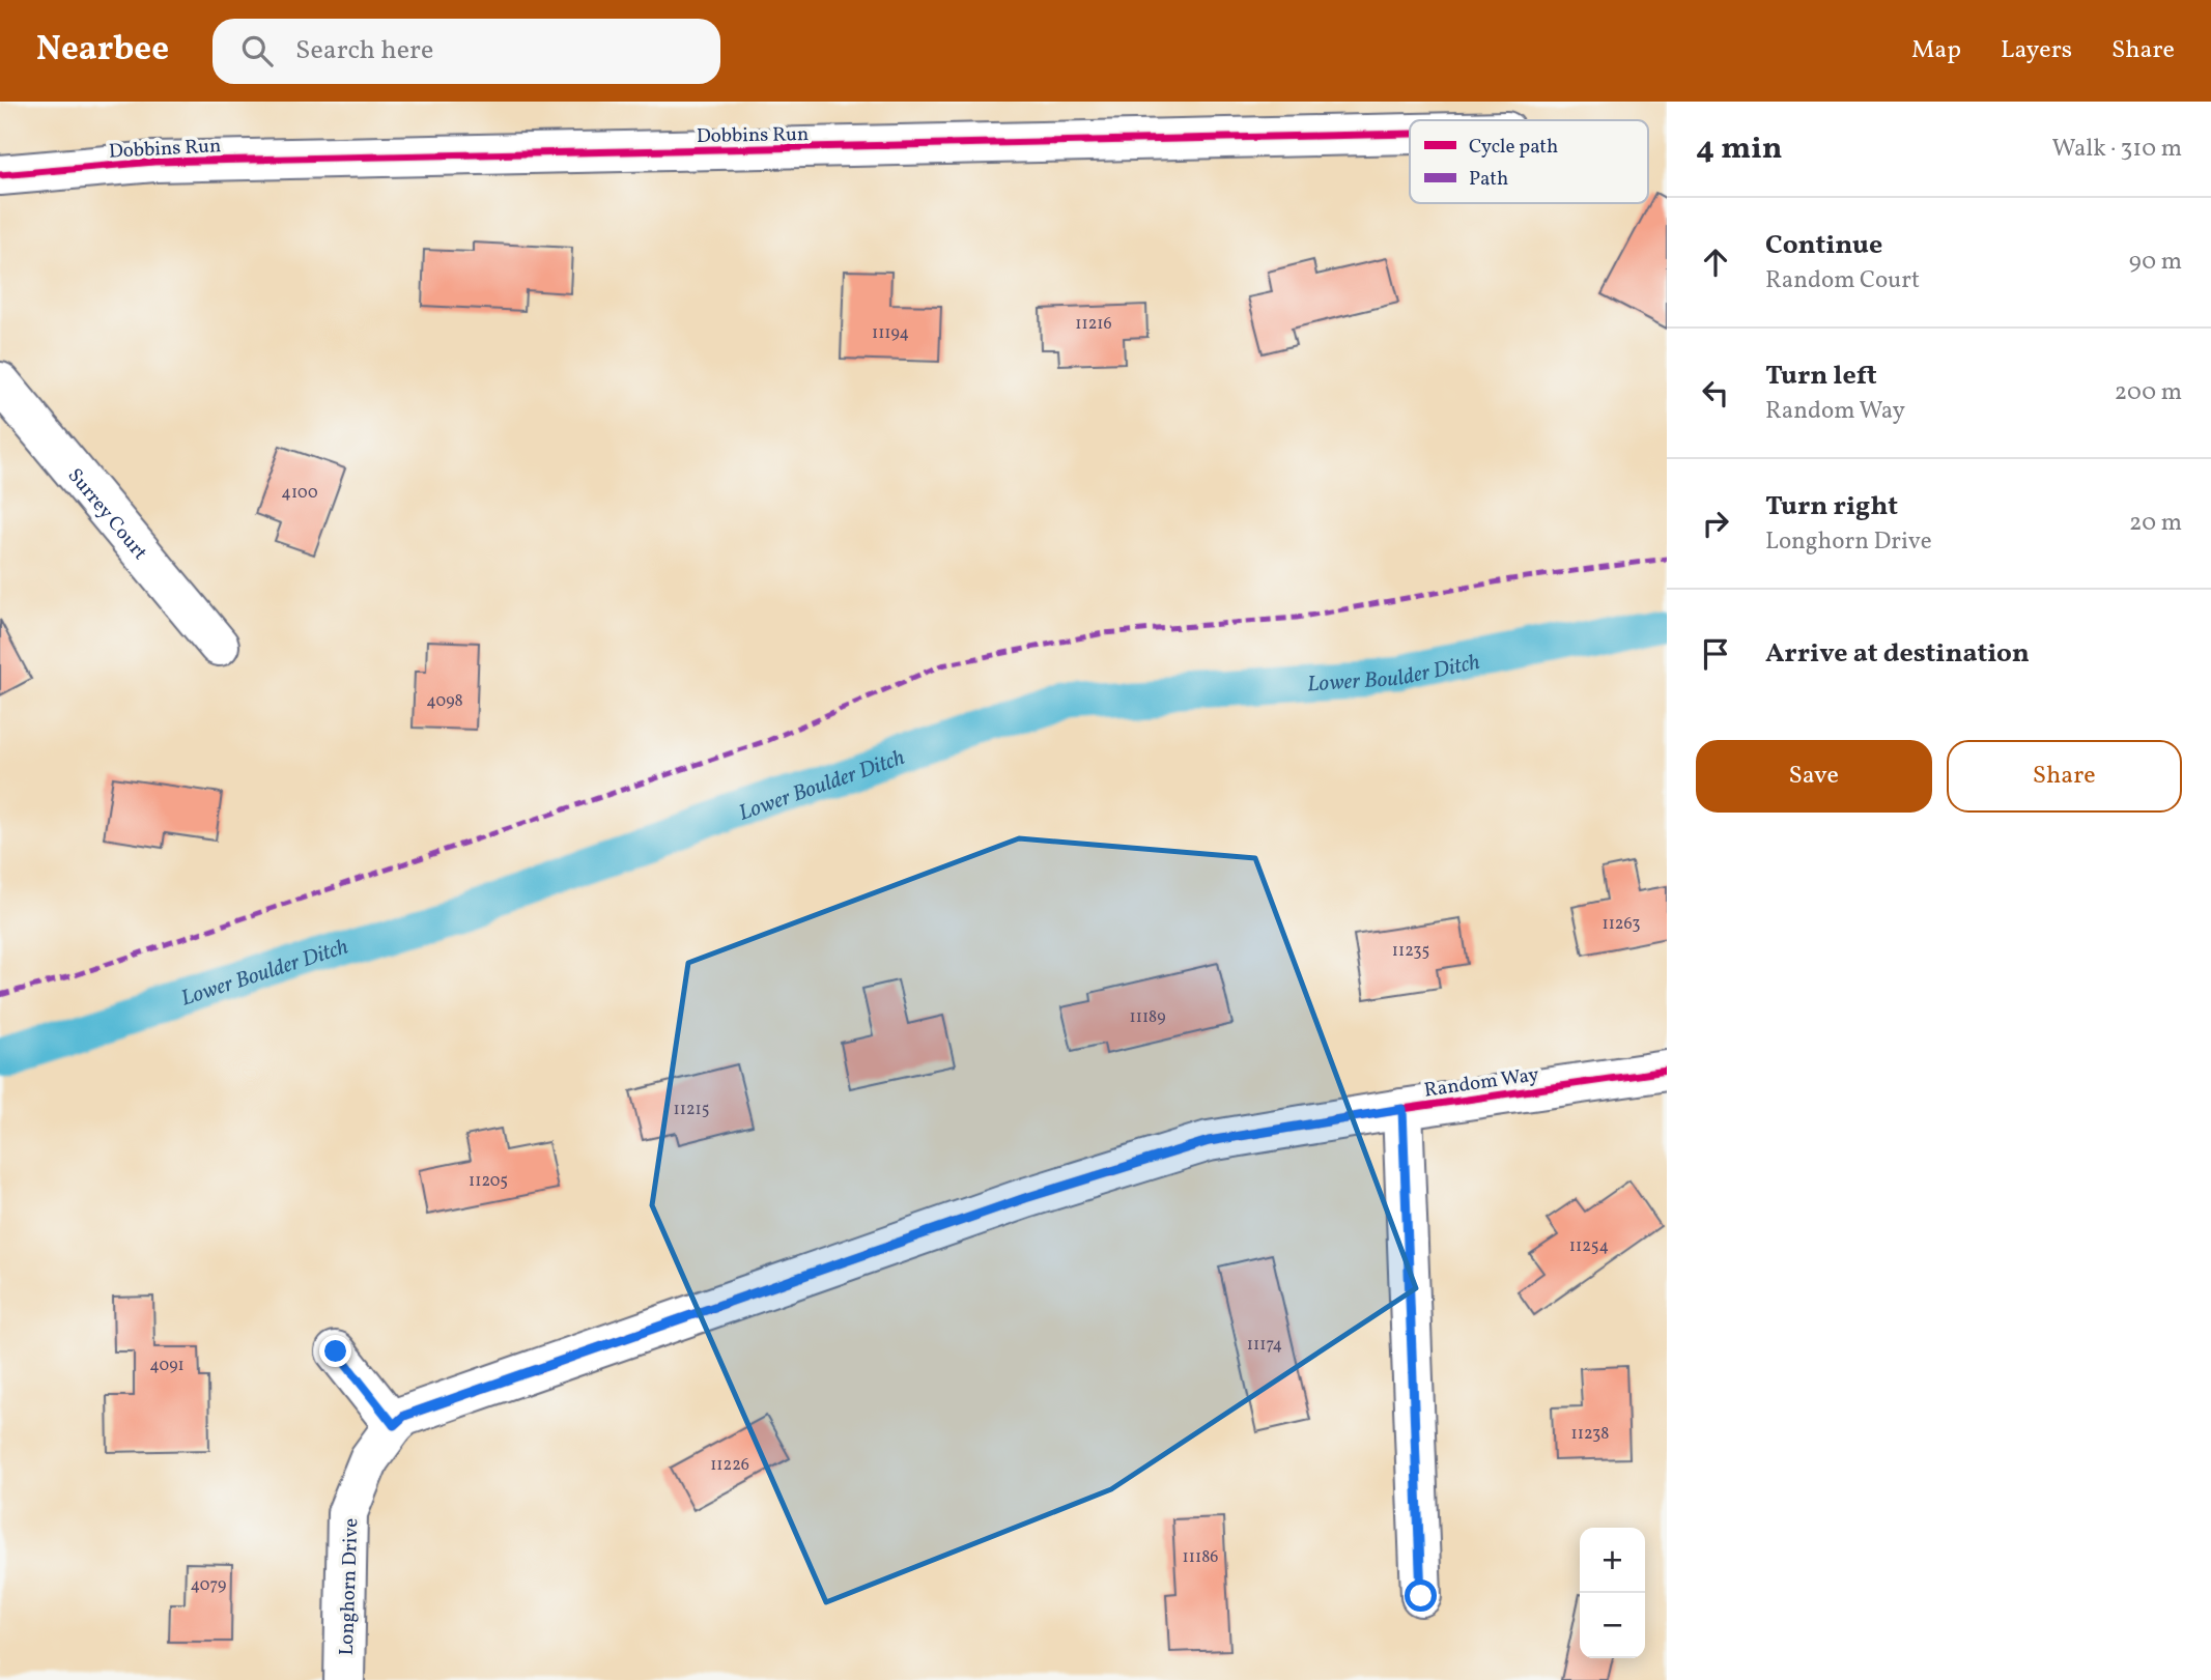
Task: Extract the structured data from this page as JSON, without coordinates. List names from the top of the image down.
{
  "streets": {
    "street": [
      "Dobbins Run",
      "Surrey Court",
      "Random Way",
      "Longhorn Drive"
    ]
  },
  "crossings": [
    ["Random Way", "Longhorn Drive"]
  ],
  "water": ["Lower Boulder Ditch"],
  "house_numbers": [
    "11216",
    "11194",
    "4100",
    "4098",
    "11263",
    "11235",
    "11189",
    "11215",
    "11205",
    "11254",
    "11174",
    "4091",
    "11238",
    "11226",
    "11186",
    "4079"
  ],
  "legend": ["Cycle path", "Path"],
  "page": {
    "header": "Nearbee",
    "search": "Search here",
    "nav": ["Map", "Layers", "Share"],
    "heading": ["4 min", "Walk · 310 m"],
    "list": [
      ["Continue", "Random Court", "90 m"],
      ["Turn left", "Random Way", "200 m"],
      ["Turn right", "Longhorn Drive", "20 m"],
      "Arrive at destination"
    ],
    "buttons": ["Save", "Share"],
    "map_buttons": ["+", "−"]
  }
}
